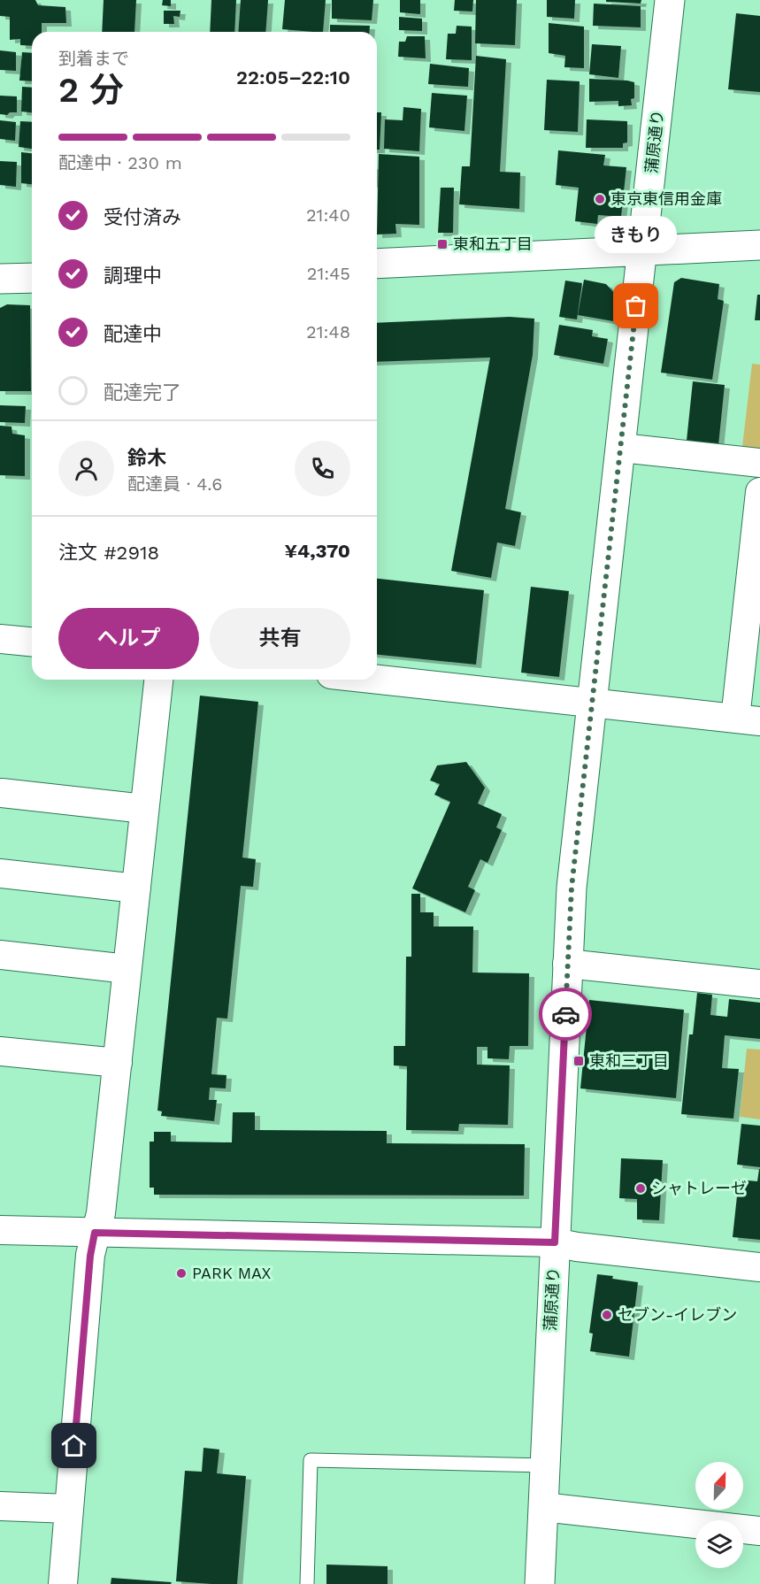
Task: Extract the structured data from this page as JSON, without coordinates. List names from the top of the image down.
{
  "streets": {
    "street": ["蒲原通り"]
  },
  "places": {
    "other": [
      "東京東信用金庫",
      "きもり",
      "シャトレーゼ",
      "PARK MAX",
      "セブン-イレブン"
    ],
    "transit": ["東和五丁目", "東和三丁目"]
  },
  "north": "top",
  "page": {
    "heading": ["2 分", "到着まで", "22:05–22:10"],
    "panel": [
      "鈴木",
      "配達員 · 4.6",
      "注文 #2918",
      "¥4,370"
    ],
    "bar": "配達中 · 230 m",
    "list": [
      ["受付済み", "21:40"],
      ["調理中", "21:45"],
      ["配達中", "21:48"],
      "配達完了"
    ],
    "bubble": "きもり",
    "buttons": ["ヘルプ", "共有"]
  }
}
